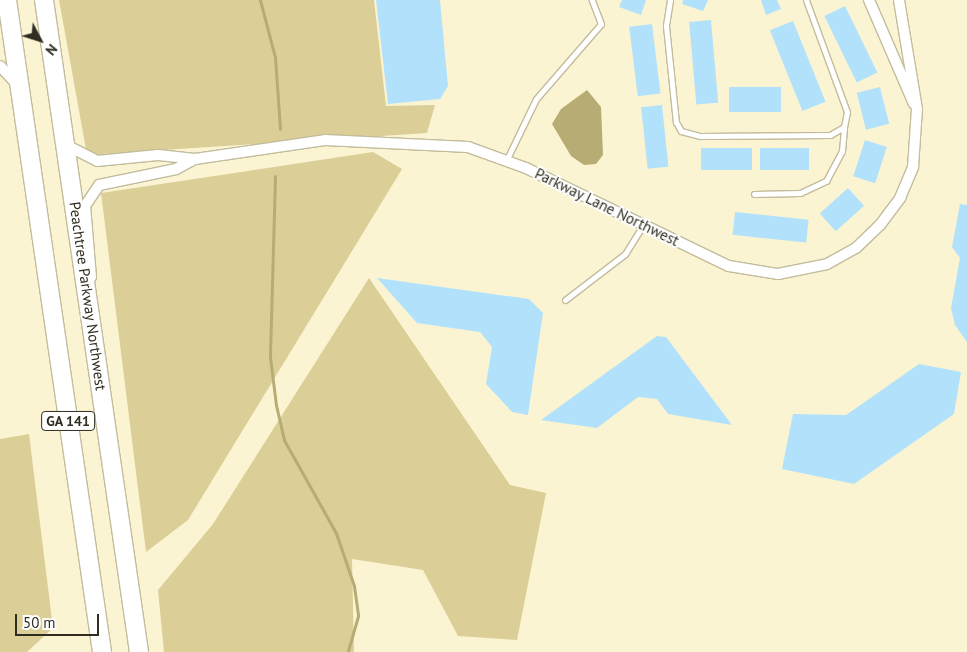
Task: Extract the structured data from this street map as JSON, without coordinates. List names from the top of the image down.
{
  "streets": {
    "highway": ["Peachtree Parkway Northwest", "GA 141"],
    "street": ["Parkway Lane Northwest"]
  },
  "crossings": [
    ["Parkway Lane Northwest", "Peachtree Parkway Northwest"]
  ],
  "scale_bar": "50 m",
  "north": "bottom right"
}
